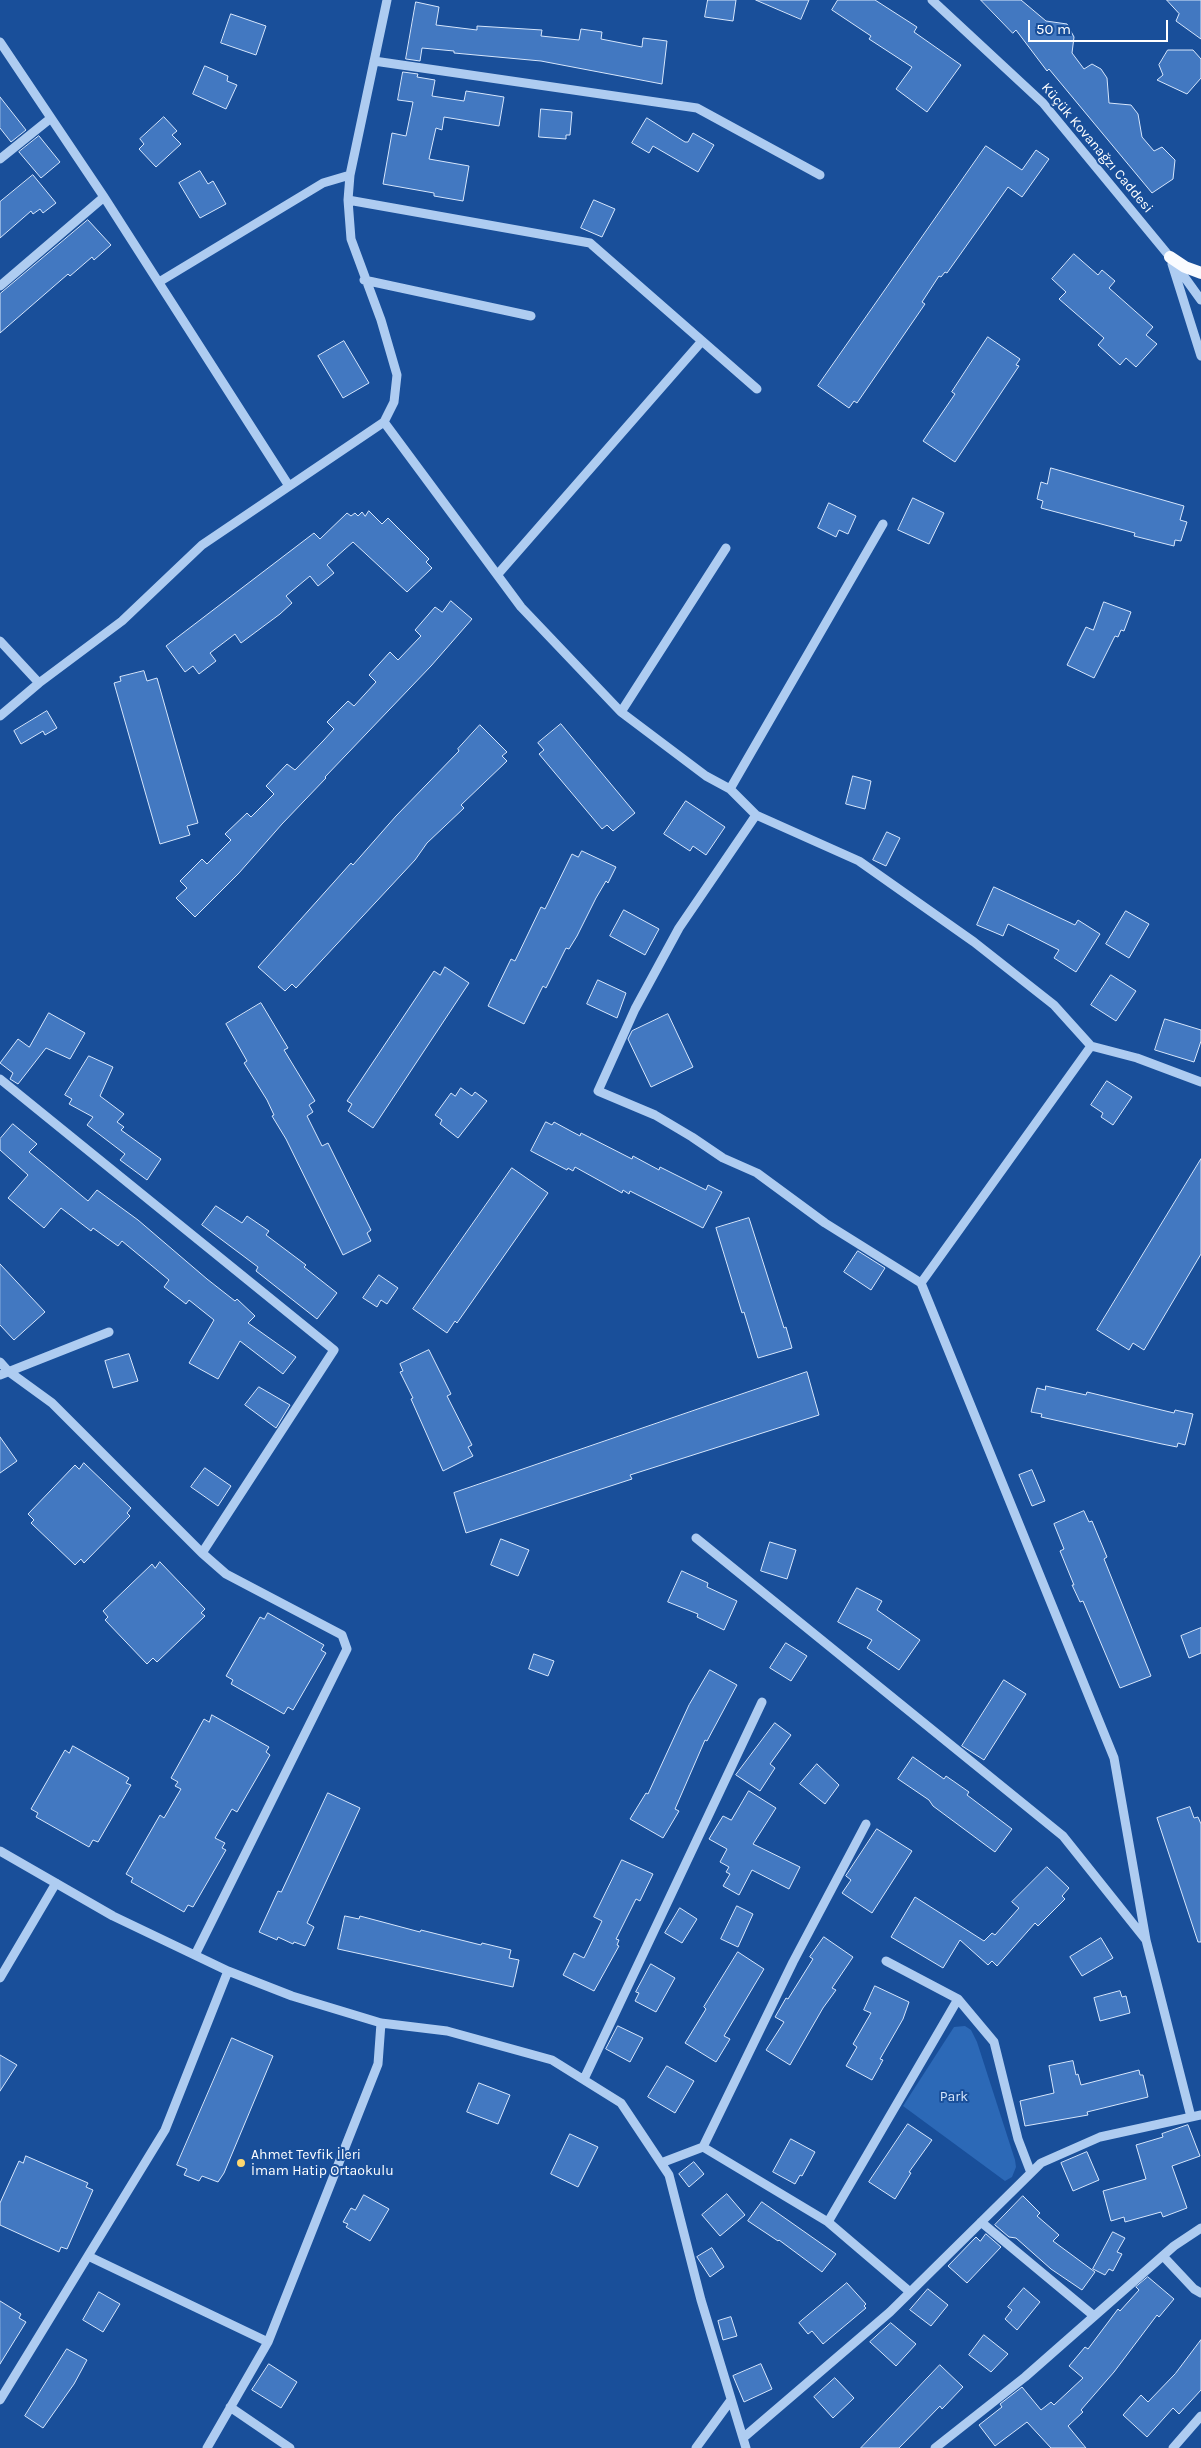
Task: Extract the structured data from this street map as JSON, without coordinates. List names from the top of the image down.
{
  "streets": {
    "street": ["Küçük Kovanağzı Caddesi"]
  },
  "parks": ["Park"],
  "places": ["Ahmet Tevfik İleri İmam Hatip Ortaokulu"],
  "scale_bar": "50 m"
}
